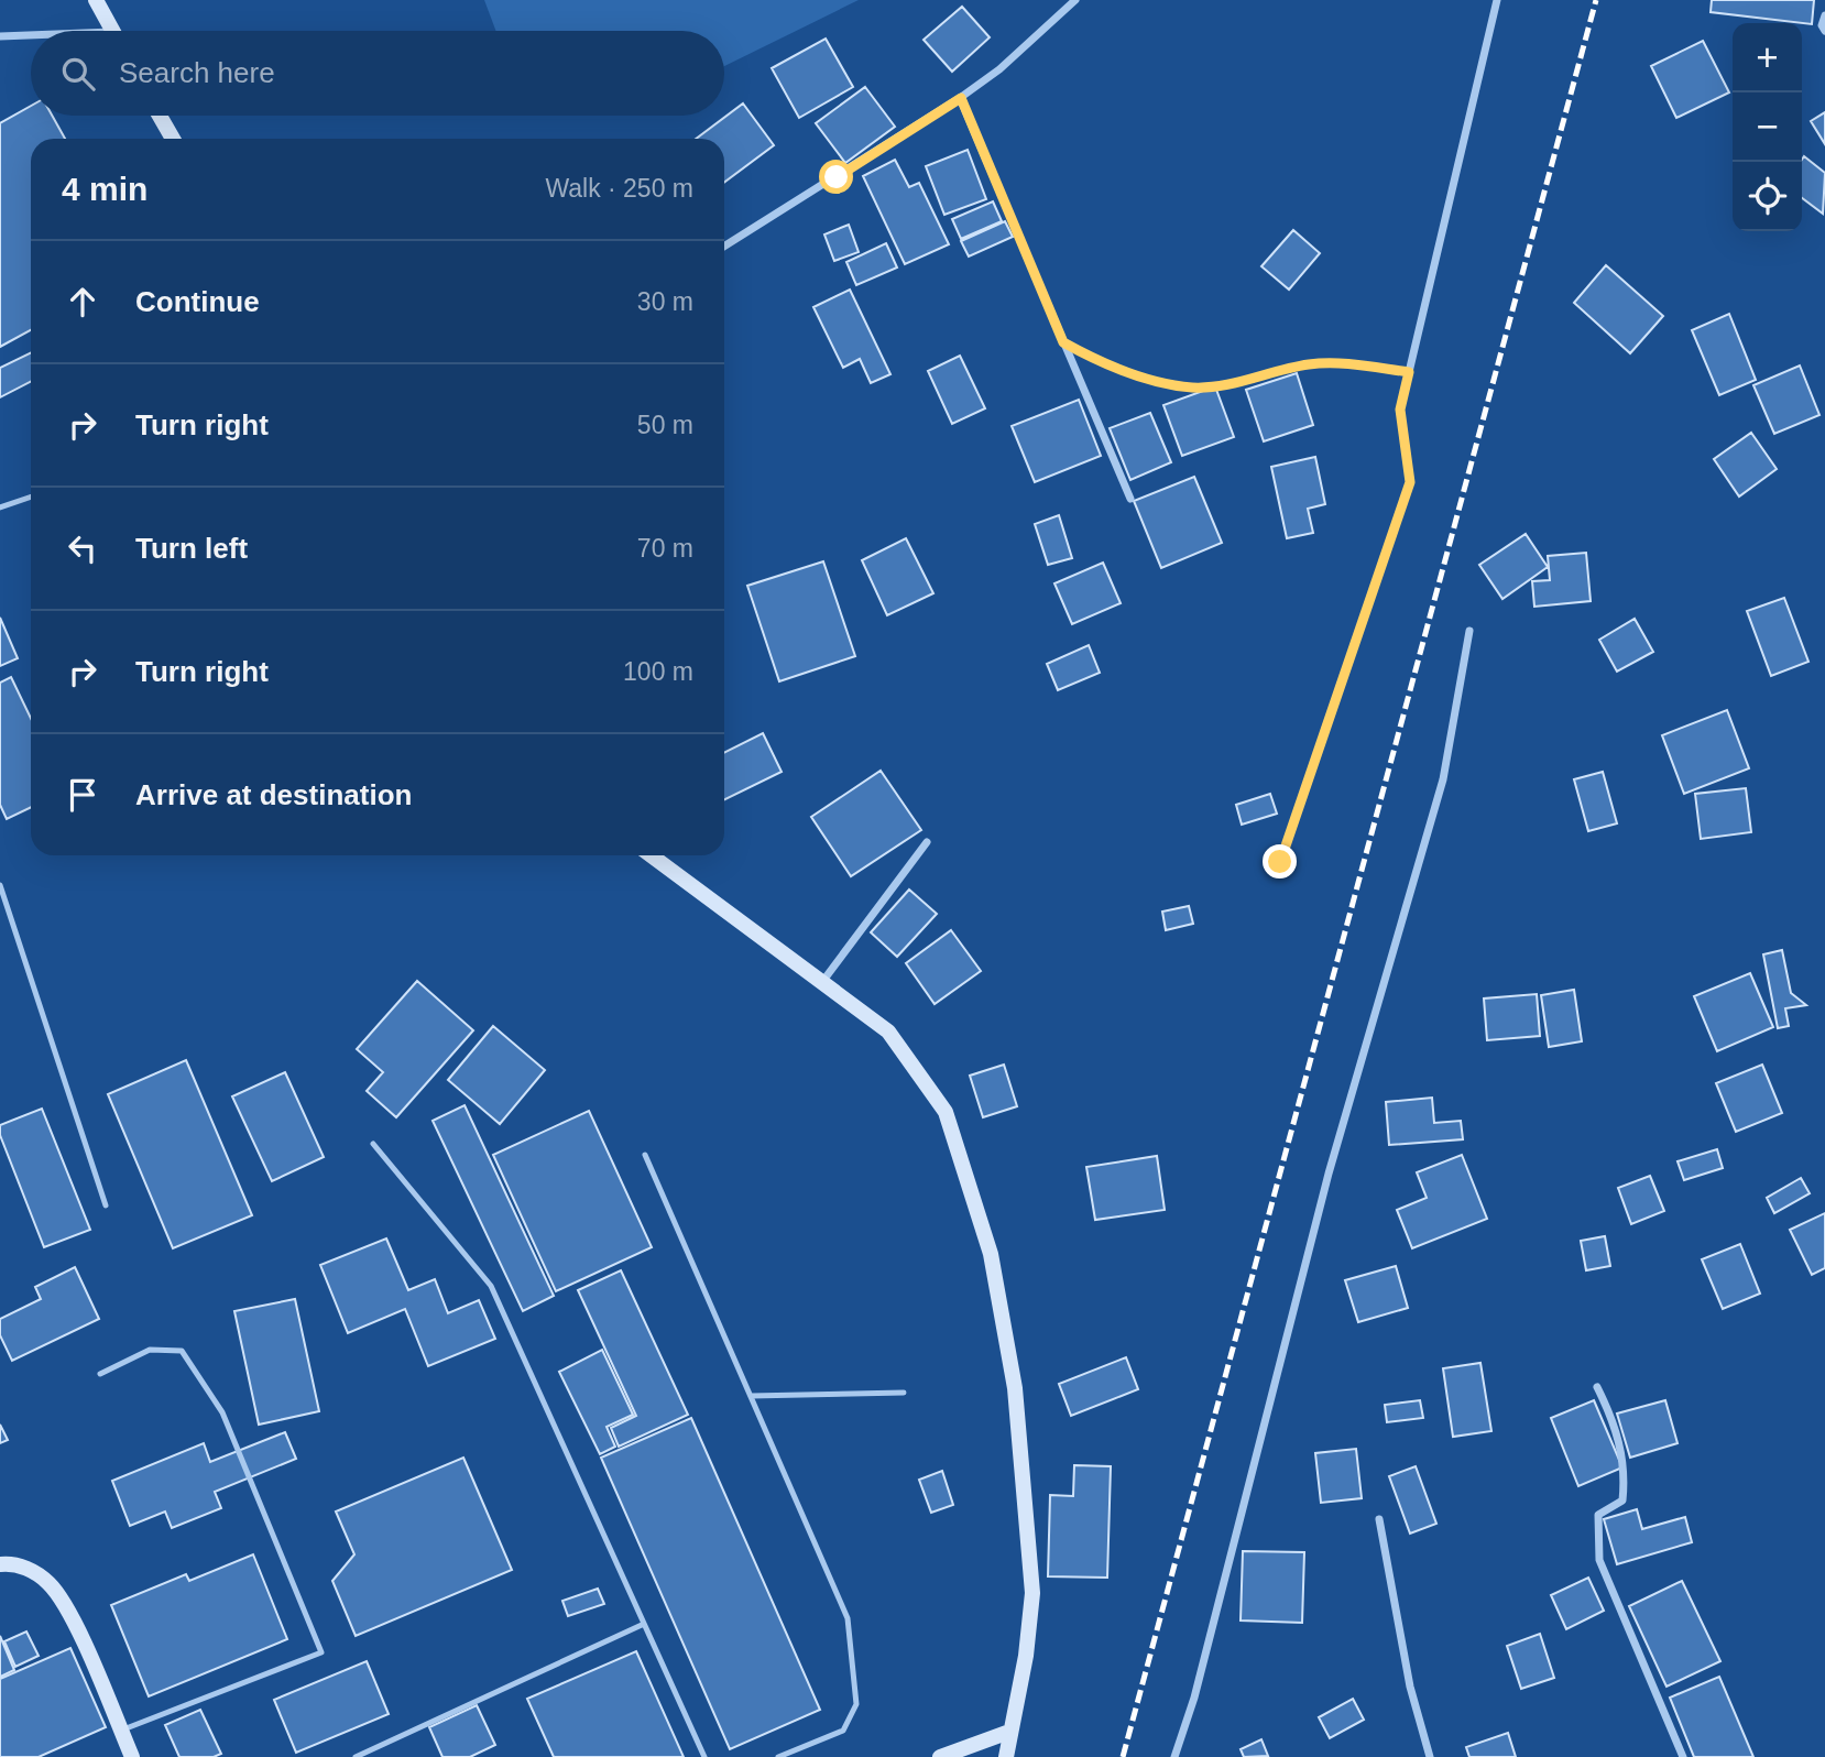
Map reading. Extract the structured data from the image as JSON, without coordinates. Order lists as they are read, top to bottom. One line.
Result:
{"page":{"map_buttons":["+","−"],"search":"Search here","heading":["4 min","Walk · 250 m"],"list":[["Continue","30 m"],["Turn right","50 m"],["Turn left","70 m"],["Turn right","100 m"],"Arrive at destination"]}}
